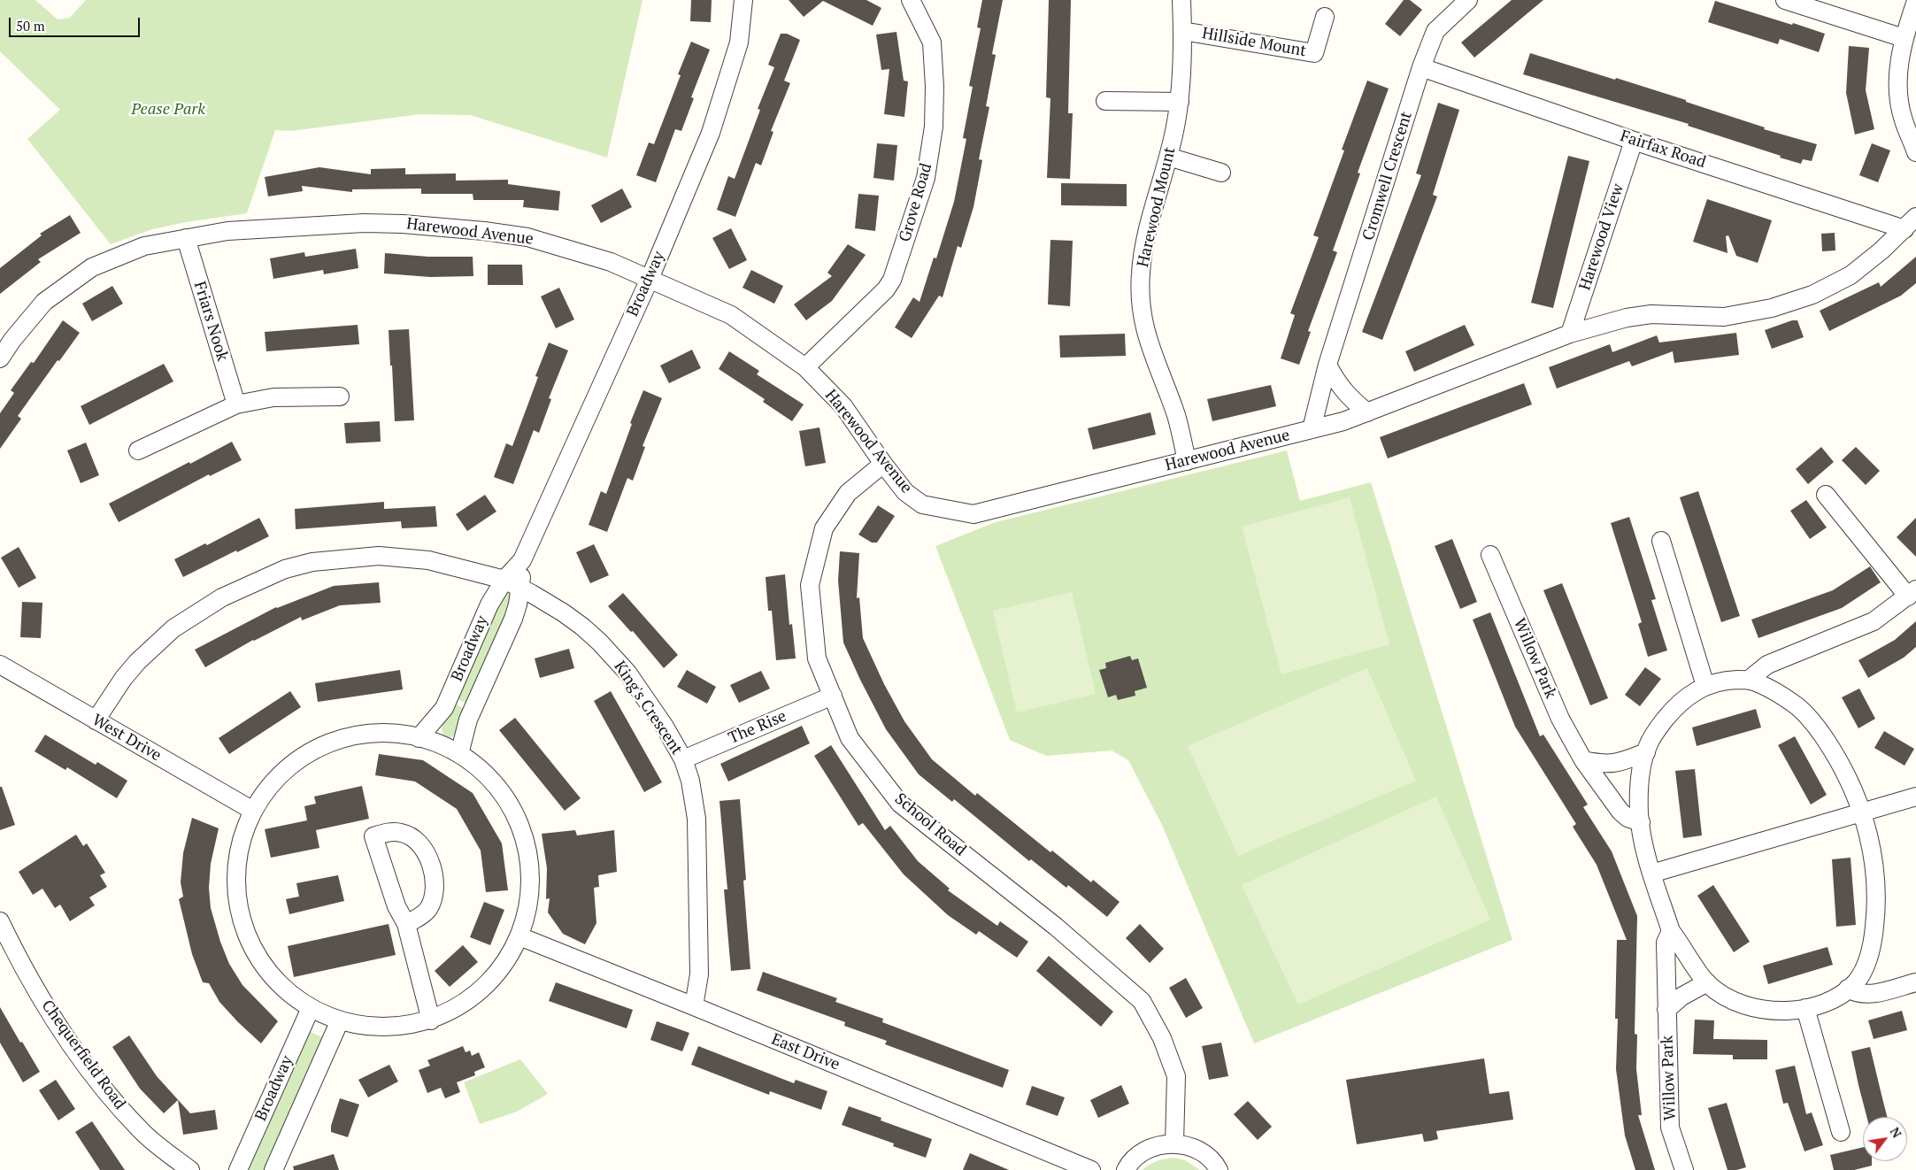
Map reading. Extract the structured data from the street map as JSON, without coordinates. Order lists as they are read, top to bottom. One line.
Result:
{"streets":{"street":["Hillside Mount","Fairfax Road","Cromwell Crescent","Grove Road","Harewood Mount","Harewood Avenue","Harewood View","Broadway","Friars Nook","Willow Park","King's Crescent","The Rise","West Drive","School Road","East Drive","Chequerfield Road"]},"crossings":[["Hillside Mount","Harewood Mount"],["Fairfax Road","Cromwell Crescent"],["Fairfax Road","Harewood Avenue"],["Fairfax Road","Harewood View"],["Cromwell Crescent","Harewood Avenue"],["Grove Road","Harewood Avenue"],["Harewood Mount","Harewood Avenue"],["Harewood Avenue","Harewood View"],["Harewood Avenue","Broadway"],["Harewood Avenue","Friars Nook"],["Harewood Avenue","School Road"],["Broadway","King's Crescent"],["King's Crescent","The Rise"],["King's Crescent","East Drive"],["The Rise","School Road"]],"parks":["Pease Park"],"scale_bar":"50 m","north":"top right"}
